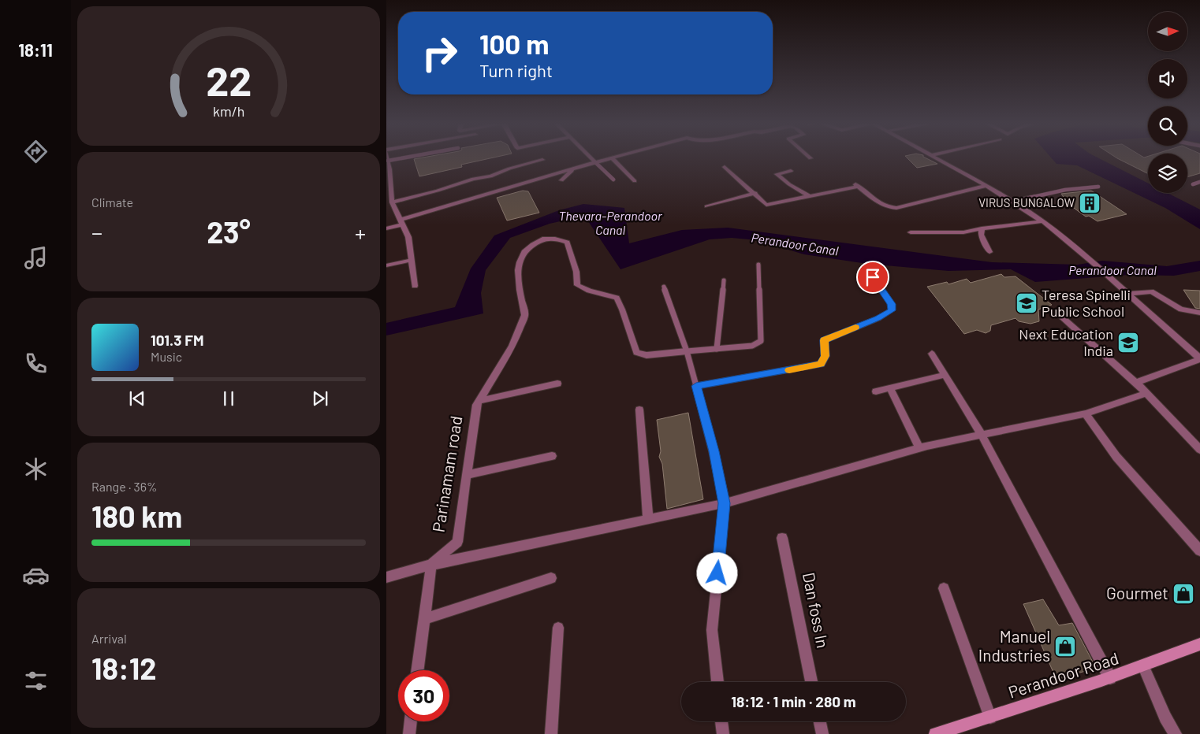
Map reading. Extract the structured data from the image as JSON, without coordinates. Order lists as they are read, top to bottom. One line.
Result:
{"streets":{"main road":["Perandoor Road"],"street":["Parinamam road","Dan foss ln"]},"water":["Thevara-Perandoor Canal","Perandoor Canal"],"places":{"building":["VIRUS BUNGALOW"],"school or university":["Teresa Spinelli Public School","Next Education India"],"shop":["Gourmet","Manuel Industries"]},"north":"right","page":{"tabs":"18:11","turn":["100 m","Turn right"],"tile":["Climate",["Range · 36%","180 km"],["Arrival","18:12"]],"heat":["−","23°","+"],"song":["101.3 FM","Music"],"limit":"30","trip":"18:12 · 1 min · 280 m","gauge":["22","km/h"]}}
